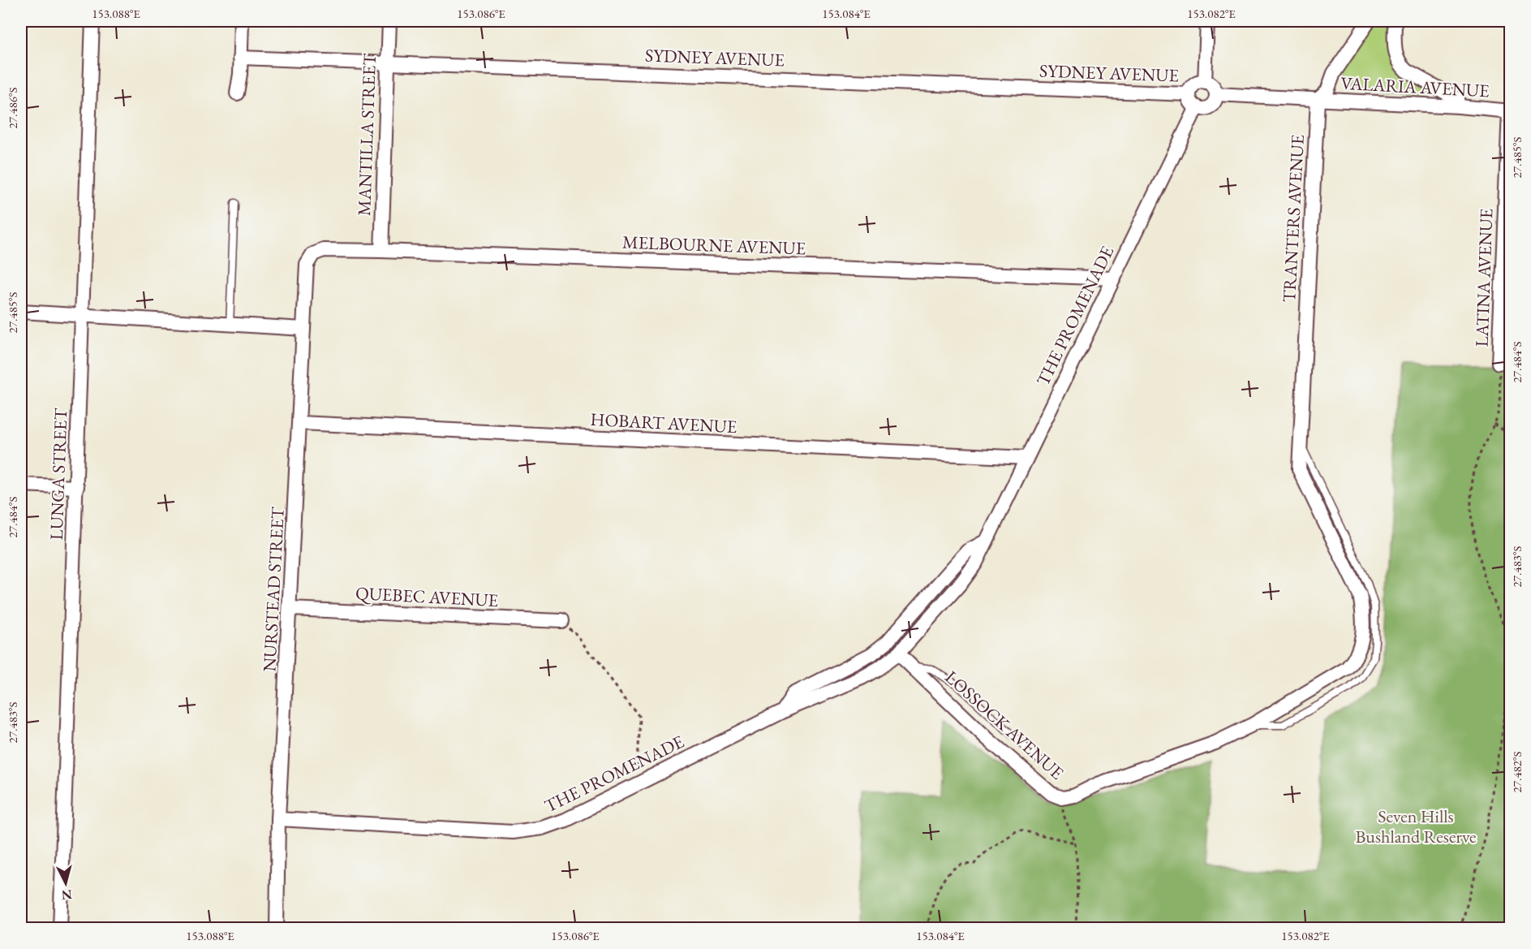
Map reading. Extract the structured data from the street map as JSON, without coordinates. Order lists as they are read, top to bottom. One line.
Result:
{"streets":{"street":["SYDNEY AVENUE","VALARIA AVENUE","MANTILLA STREET","TRANTERS AVENUE","MELBOURNE AVENUE","LATINA AVENUE","THE PROMENADE","HOBART AVENUE","LUNGA STREET","NURSTEAD STREET","QUEBEC AVENUE","LOSSOCK AVENUE"]},"crossings":[["SYDNEY AVENUE","MANTILLA STREET"],["SYDNEY AVENUE","THE PROMENADE"],["VALARIA AVENUE","TRANTERS AVENUE"],["VALARIA AVENUE","LATINA AVENUE"],["MANTILLA STREET","MELBOURNE AVENUE"],["TRANTERS AVENUE","LOSSOCK AVENUE"],["MELBOURNE AVENUE","THE PROMENADE"],["MELBOURNE AVENUE","NURSTEAD STREET"],["THE PROMENADE","HOBART AVENUE"],["THE PROMENADE","NURSTEAD STREET"],["THE PROMENADE","LOSSOCK AVENUE"],["HOBART AVENUE","NURSTEAD STREET"],["NURSTEAD STREET","QUEBEC AVENUE"]],"parks":["Seven Hills Bushland Reserve"],"north":"bottom","coordinates":["153.088°E","153.086°E","153.084°E","153.082°E","27.486°S","27.485°S","27.484°S","27.483°S","27.482°S"]}
